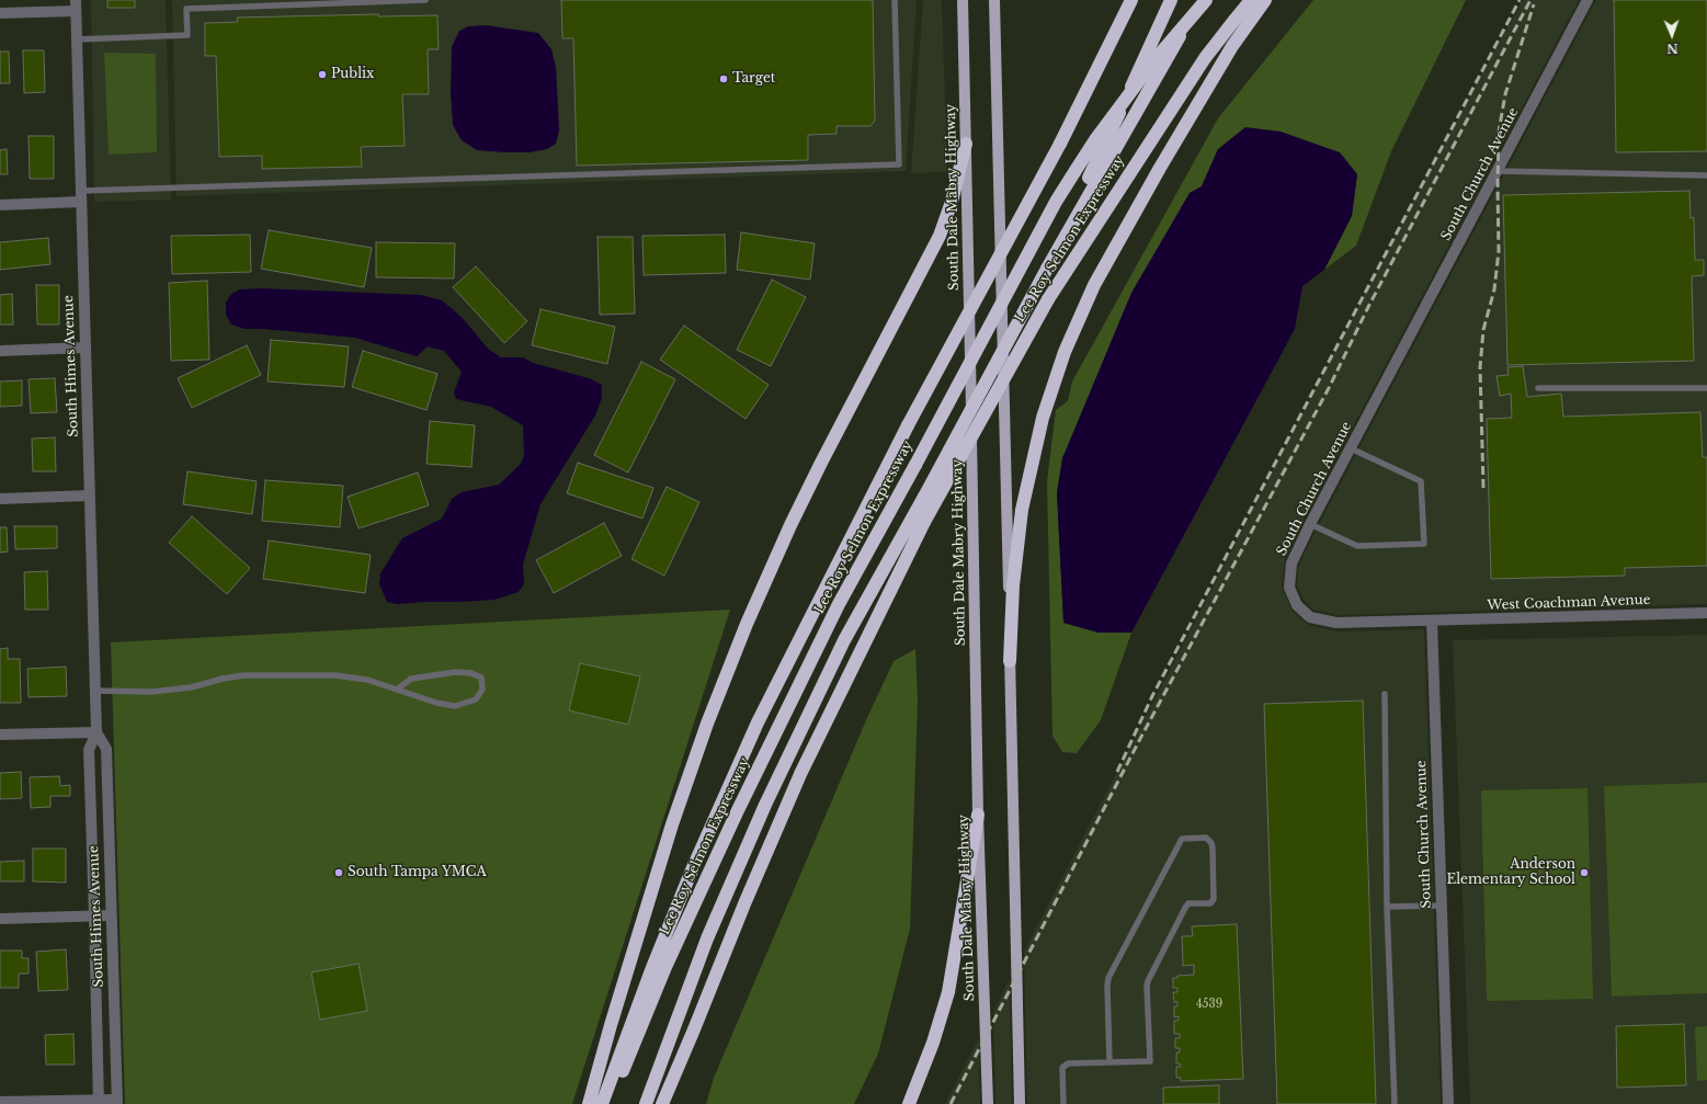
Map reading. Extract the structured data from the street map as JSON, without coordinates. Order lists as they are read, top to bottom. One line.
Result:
{"streets":{"highway":["Lee Roy Selmon Expressway"],"main road":["South Dale Mabry Highway"],"street":["South Church Avenue","South Himes Avenue","West Coachman Avenue"]},"crossings":[["South Church Avenue","West Coachman Avenue"]],"places":["Publix","Target","South Tampa YMCA","Anderson Elementary School"],"house_numbers":["4539"],"north":"bottom"}
